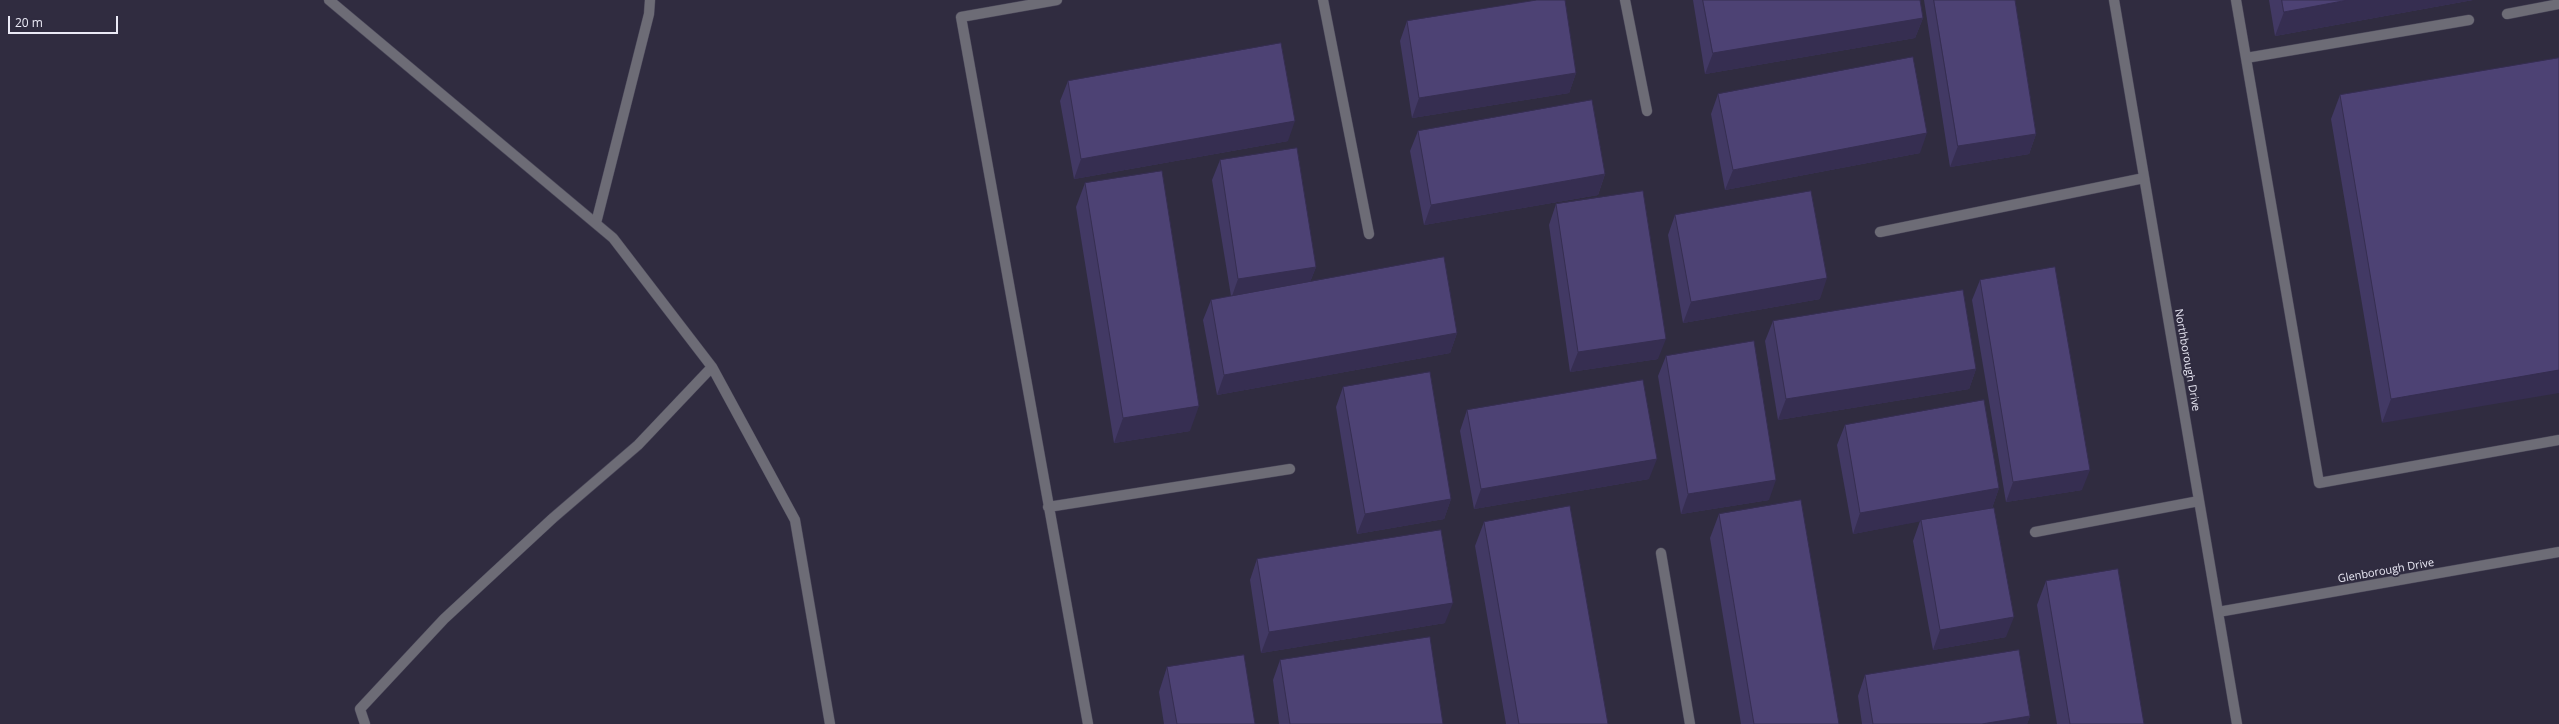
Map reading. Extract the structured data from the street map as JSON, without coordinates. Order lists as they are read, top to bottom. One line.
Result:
{"streets":{"street":["Northborough Drive","Glenborough Drive"]},"crossings":[["Northborough Drive","Glenborough Drive"]],"scale_bar":"20 m"}
